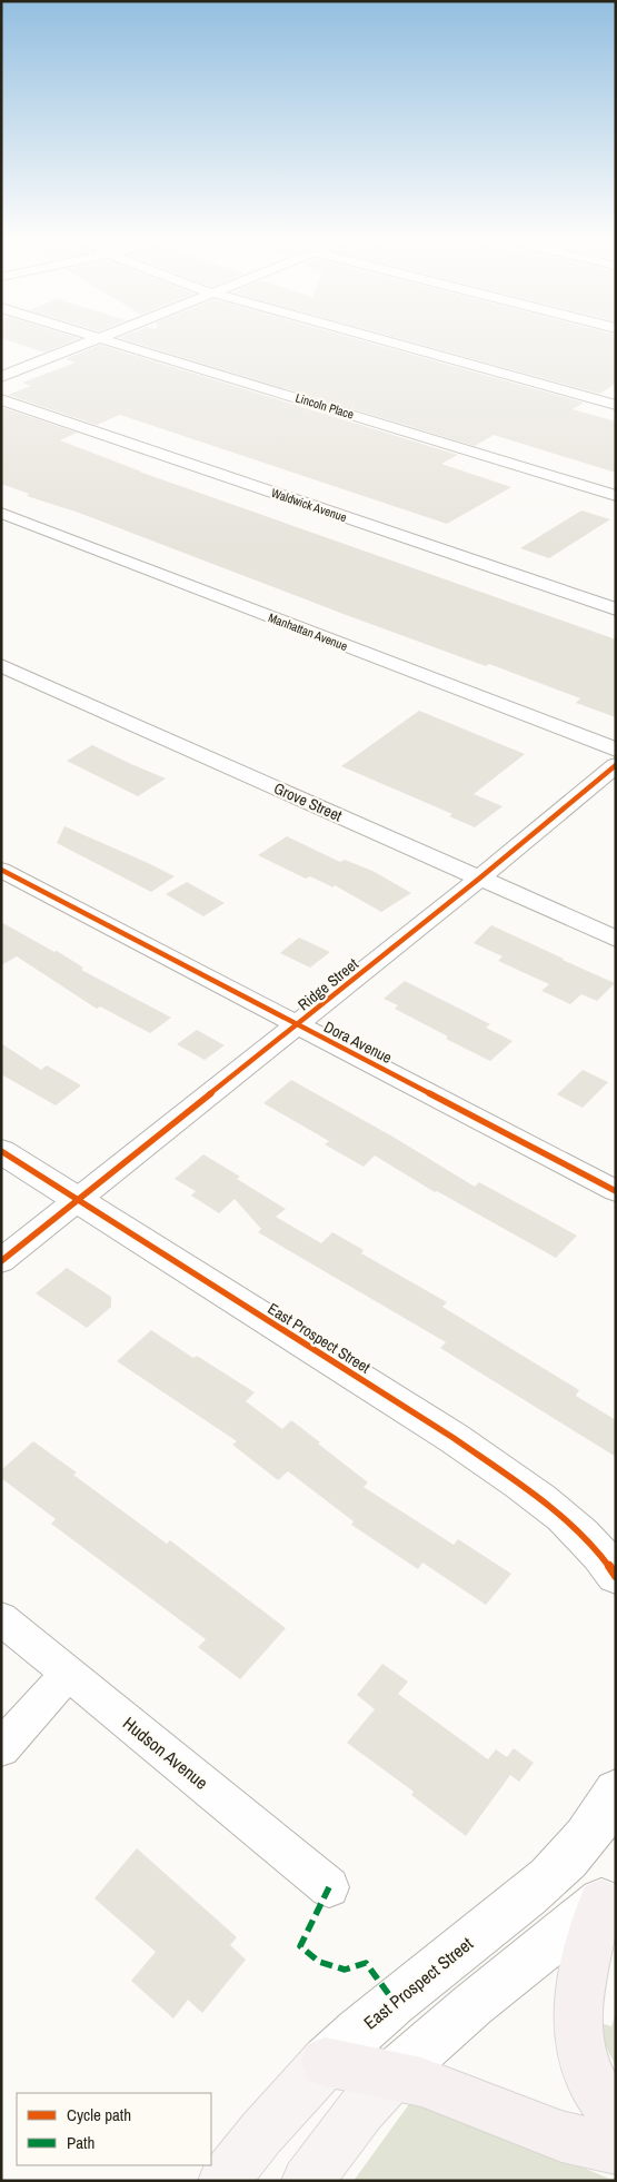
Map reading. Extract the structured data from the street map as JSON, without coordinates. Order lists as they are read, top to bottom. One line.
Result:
{"streets":{"main road":["East Prospect Street"],"street":["Lincoln Place","Waldwick Avenue","Manhattan Avenue","Grove Street","Ridge Street","Dora Avenue","Hudson Avenue"]},"crossings":[["Grove Street","Ridge Street"],["Ridge Street","Dora Avenue"],["Ridge Street","East Prospect Street"]],"legend":["Cycle path","Path"]}
